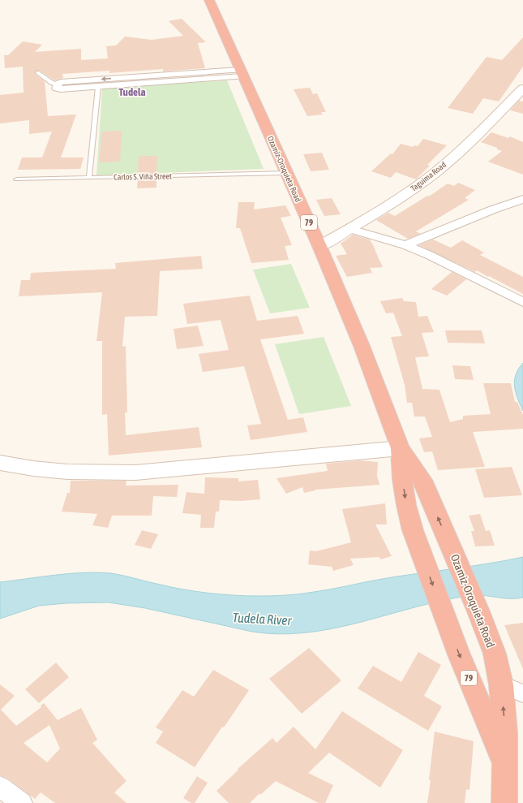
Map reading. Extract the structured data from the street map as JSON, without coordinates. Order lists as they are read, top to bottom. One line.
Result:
{"streets":{"highway":["Ozamiz-Oroquieta Road","79"],"street":["Taguima Road"],"lane":["Carlos S. Viña Street"]},"crossings":[["Ozamiz-Oroquieta Road","Carlos S. Viña Street"],["Ozamiz-Oroquieta Road","Taguima Road"]],"districts":["Tudela"],"water":["Tudela River"]}
